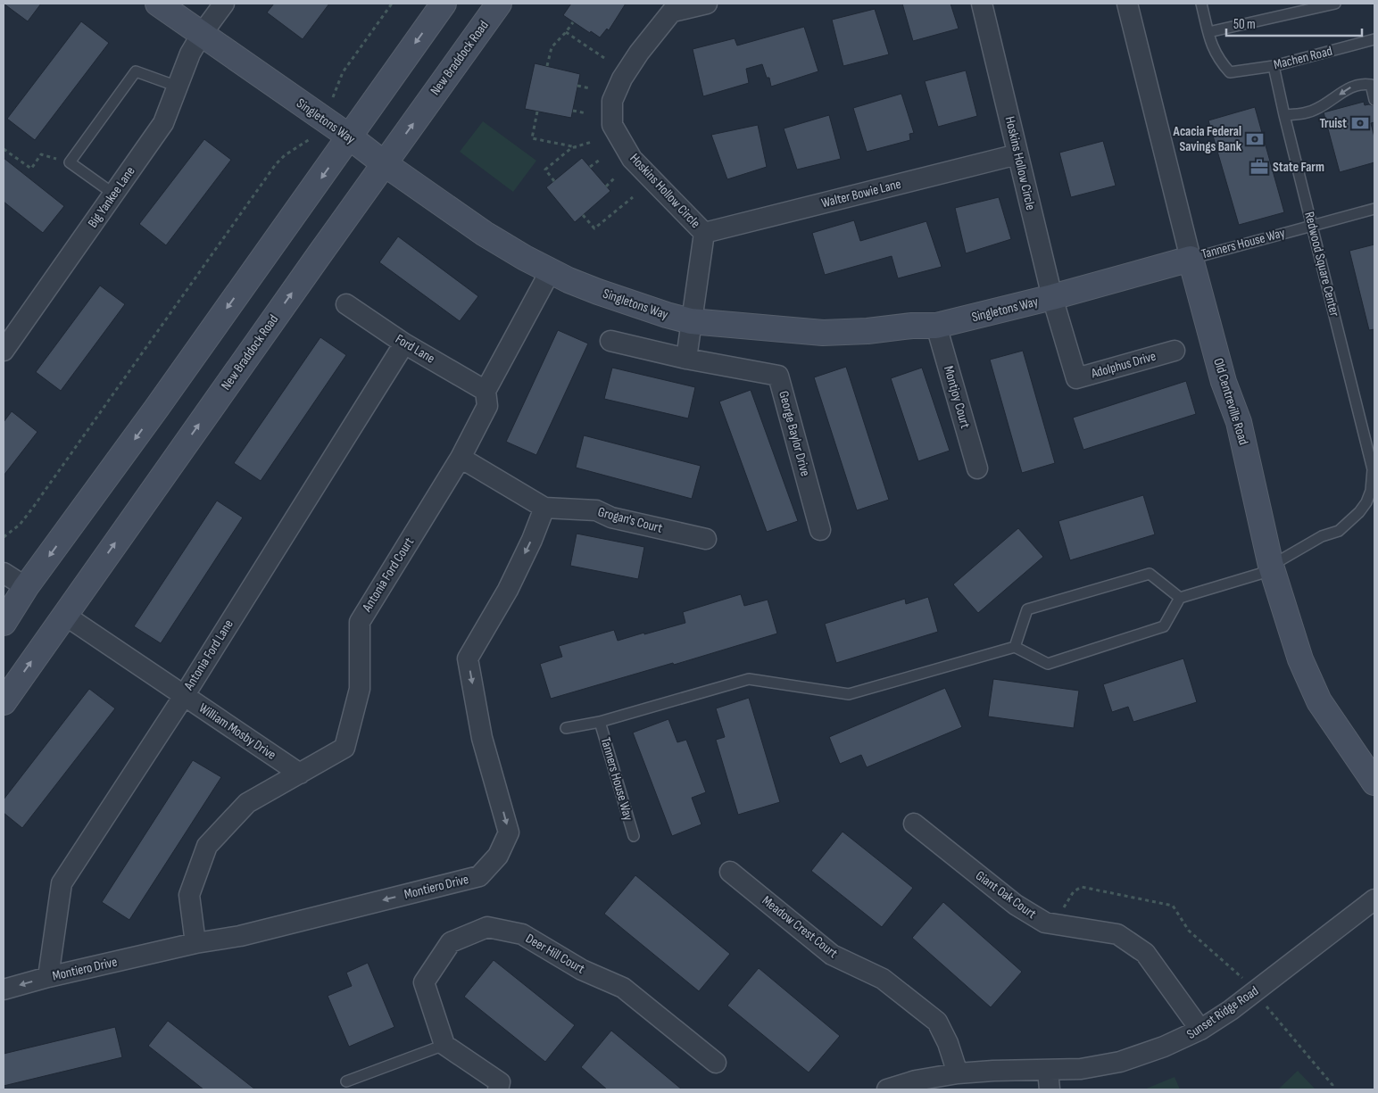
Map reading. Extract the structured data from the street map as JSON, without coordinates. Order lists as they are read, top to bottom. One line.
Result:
{"streets":{"street":["New Braddock Road","Singletons Way","Hoskins Hollow Circle","Walter Bowie Lane","Big Yankee Lane","Ford Lane","Adolphus Drive","Montjoy Court","Old Centreville Road","George Baylor Drive","Grogan's Court","Antonia Ford Court","Antonia Ford Lane","William Mosby Drive","Montiero Drive","Giant Oak Court","Meadow Crest Court","Deer Hill Court","Sunset Ridge Road"],"lane":["Machen Road","Tanners House Way","Redwood Square Center"]},"crossings":[["New Braddock Road","Singletons Way"],["New Braddock Road","William Mosby Drive"],["Machen Road","Redwood Square Center"],["Singletons Way","Hoskins Hollow Circle"],["Singletons Way","Big Yankee Lane"],["Singletons Way","Tanners House Way"],["Singletons Way","Adolphus Drive"],["Singletons Way","Montjoy Court"],["Singletons Way","Old Centreville Road"],["Singletons Way","Antonia Ford Court"],["Hoskins Hollow Circle","Walter Bowie Lane"],["Hoskins Hollow Circle","Adolphus Drive"],["Tanners House Way","Redwood Square Center"],["Tanners House Way","Old Centreville Road"],["Redwood Square Center","Old Centreville Road"],["Ford Lane","Antonia Ford Court"],["Ford Lane","Antonia Ford Lane"],["Grogan's Court","Antonia Ford Court"],["Grogan's Court","Montiero Drive"],["Antonia Ford Court","William Mosby Drive"],["Antonia Ford Court","Montiero Drive"],["Antonia Ford Lane","William Mosby Drive"],["Antonia Ford Lane","Montiero Drive"],["Giant Oak Court","Sunset Ridge Road"],["Meadow Crest Court","Sunset Ridge Road"]],"one_way":["Montiero Drive"],"places":{"bank":["Truist","Acacia Federal Savings Bank"],"office":["State Farm"]},"scale_bar":"50 m"}
